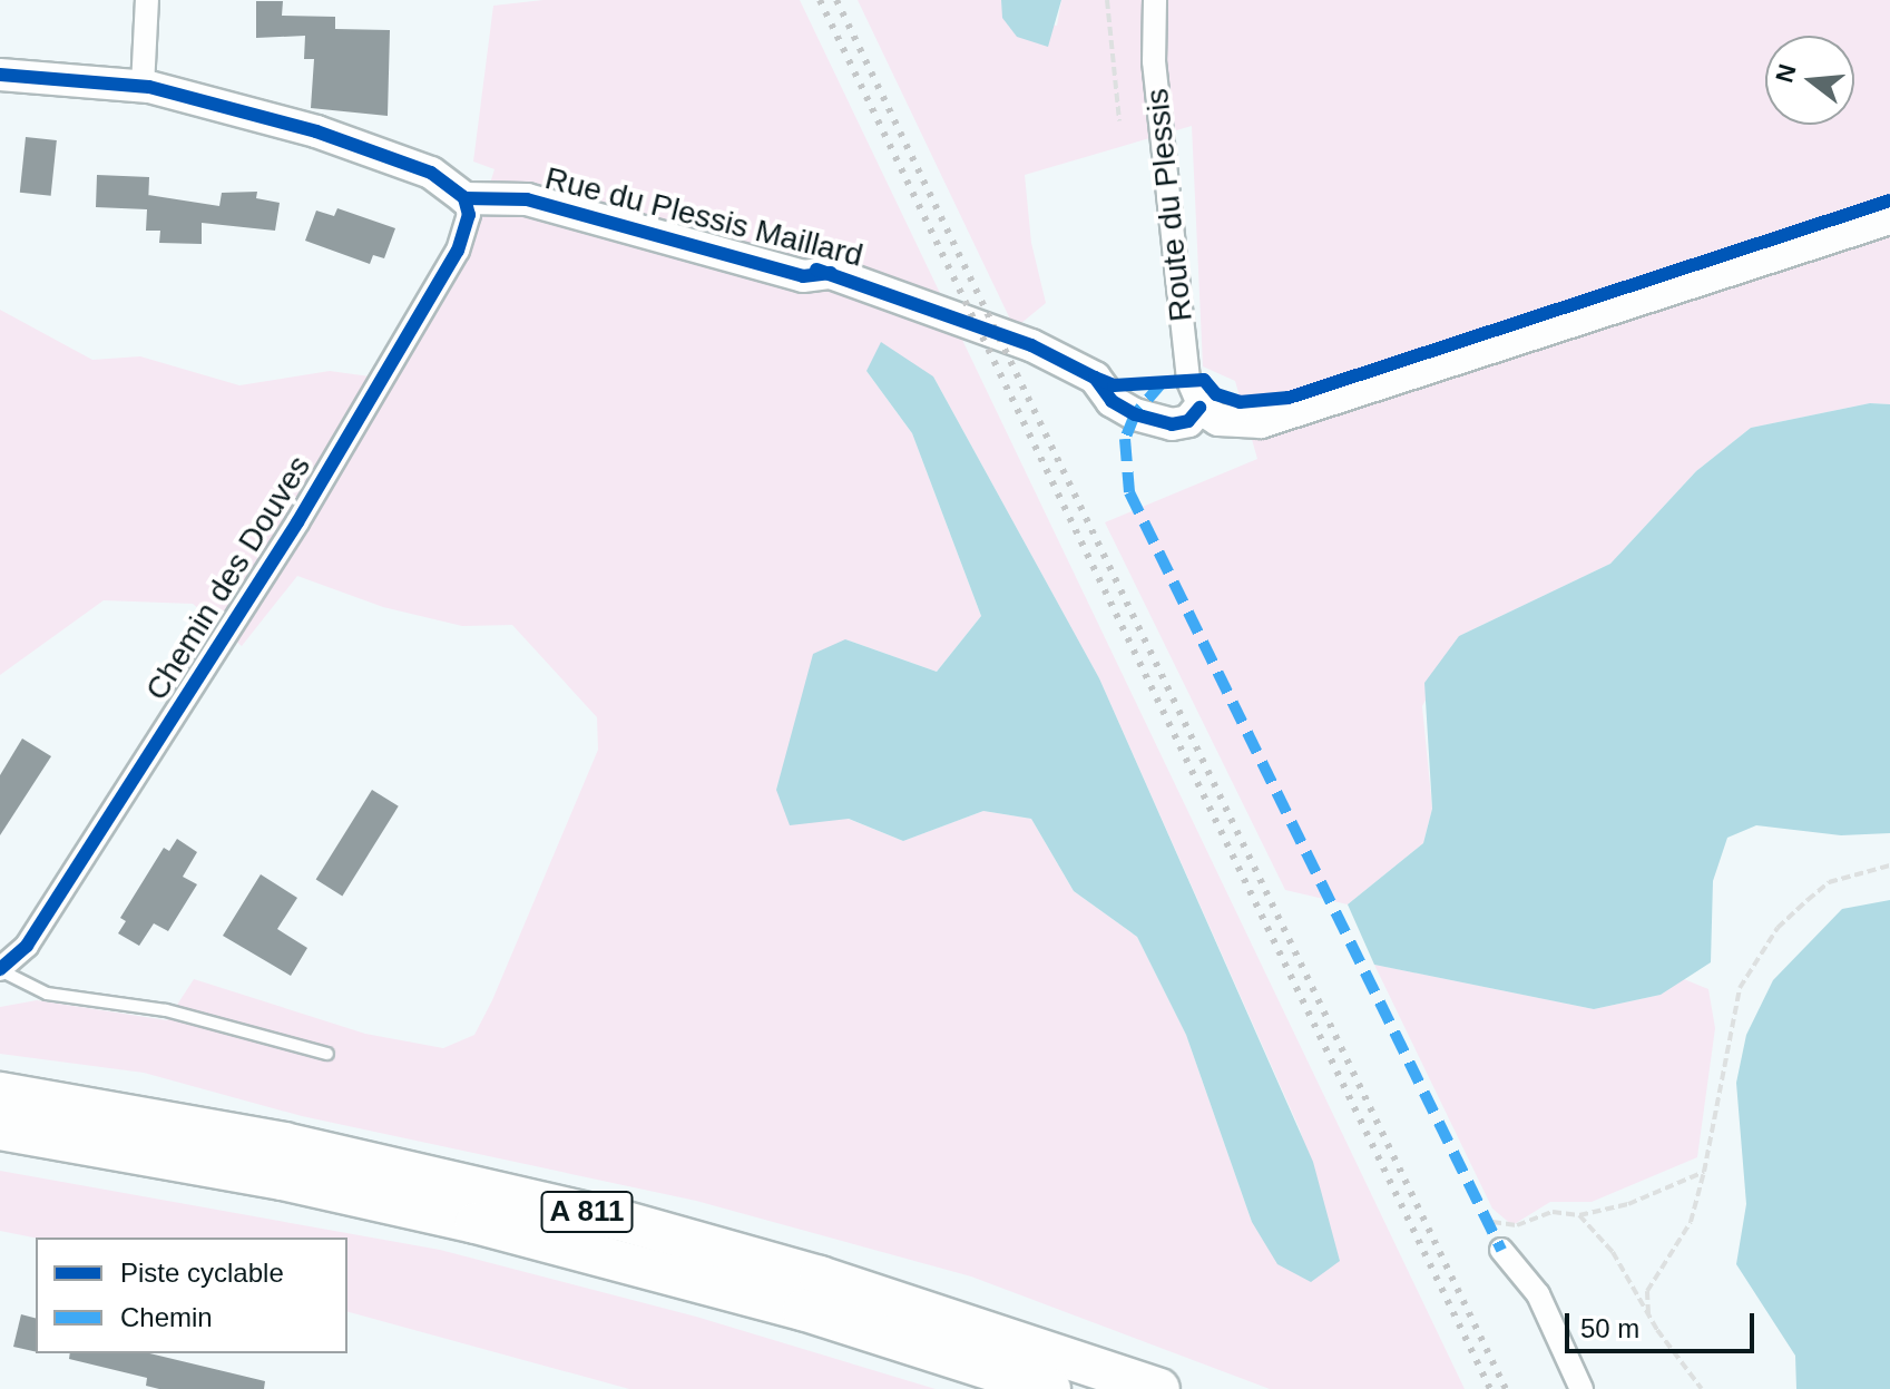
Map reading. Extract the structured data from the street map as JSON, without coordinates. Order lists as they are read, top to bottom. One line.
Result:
{"streets":{"highway":["A 811"],"street":["Route du Plessis","Rue du Plessis Maillard","Chemin des Douves"]},"crossings":[["Route du Plessis","Rue du Plessis Maillard"],["Rue du Plessis Maillard","Chemin des Douves"]],"legend":["Piste cyclable","Chemin"],"scale_bar":"50 m","north":"left"}
